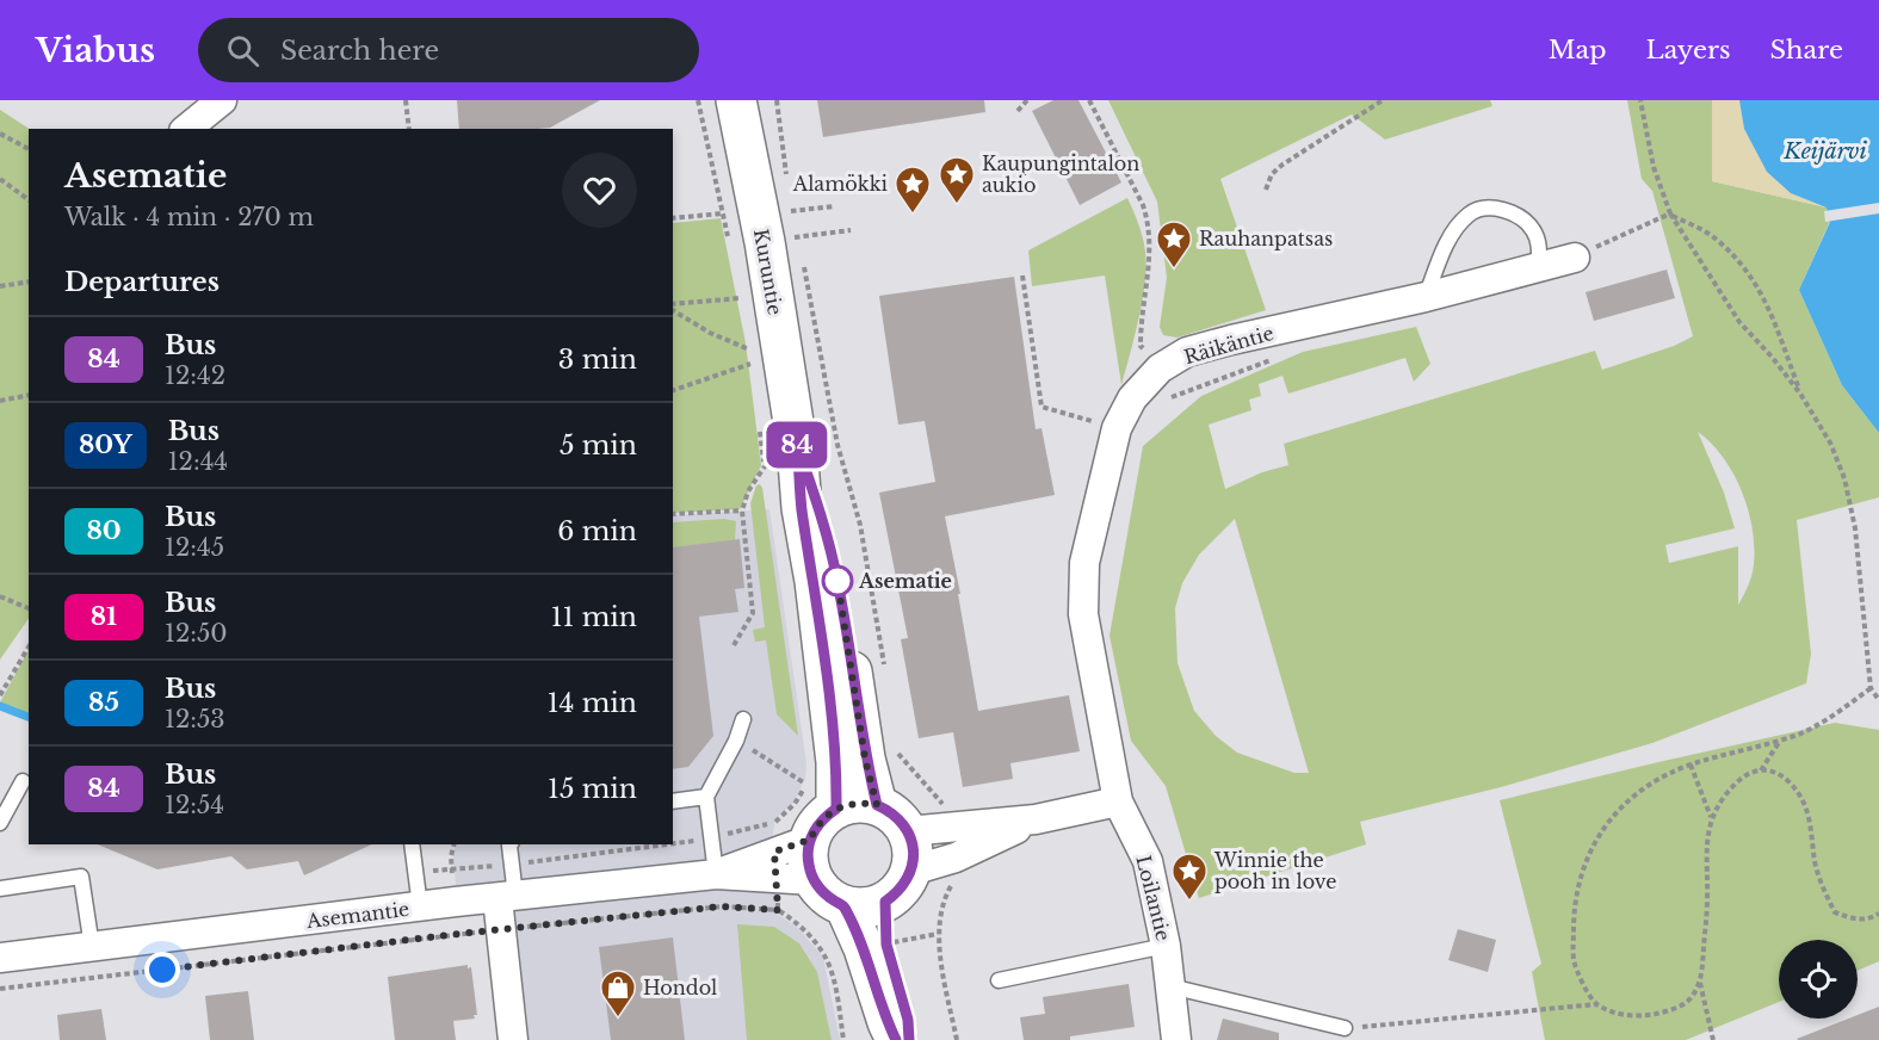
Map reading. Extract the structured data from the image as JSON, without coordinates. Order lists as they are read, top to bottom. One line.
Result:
{"streets":{"main road":["Kuruntie"],"street":["Räikäntie","Loilantie","Asemantie"]},"crossings":[["Kuruntie","Asemantie"],["Räikäntie","Loilantie"]],"water":["Keijärvi"],"places":{"place":["Kaupungintalon aukio","Alamökki","Rauhanpatsas","Winnie the pooh in love"],"other":["Asematie"],"shop":["Hondol"]},"lines":["bus line 84"],"page":{"header":"Viabus","search":"Search here","nav":["Map","Layers","Share"],"on_map":"84","heading":[["Asematie","Walk · 4 min · 270 m"],"Departures"],"list":[{"mark":"84","name":"Bus","note":"12:42","value":"3 min"},{"mark":"80Y","name":"Bus","note":"12:44","value":"5 min"},{"mark":"80","name":"Bus","note":"12:45","value":"6 min"},{"mark":"81","name":"Bus","note":"12:50","value":"11 min"},{"mark":"85","name":"Bus","note":"12:53","value":"14 min"},{"mark":"84","name":"Bus","note":"12:54","value":"15 min"}]}}
